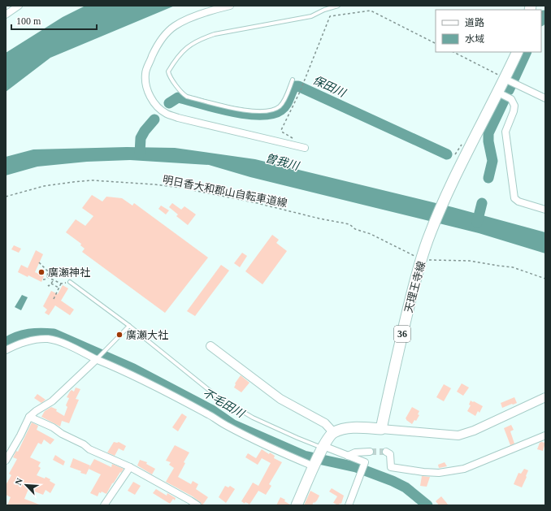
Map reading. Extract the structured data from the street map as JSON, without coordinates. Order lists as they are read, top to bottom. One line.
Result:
{"streets":{"main road":["天理王寺線","36"],"path":["明日香大和郡山自転車道線"]},"water":["保田川","曽我川","不毛田川"],"places":["廣瀬神社","廣瀬大社"],"legend":["道路","水域"],"scale_bar":"100 m","north":"top left"}
